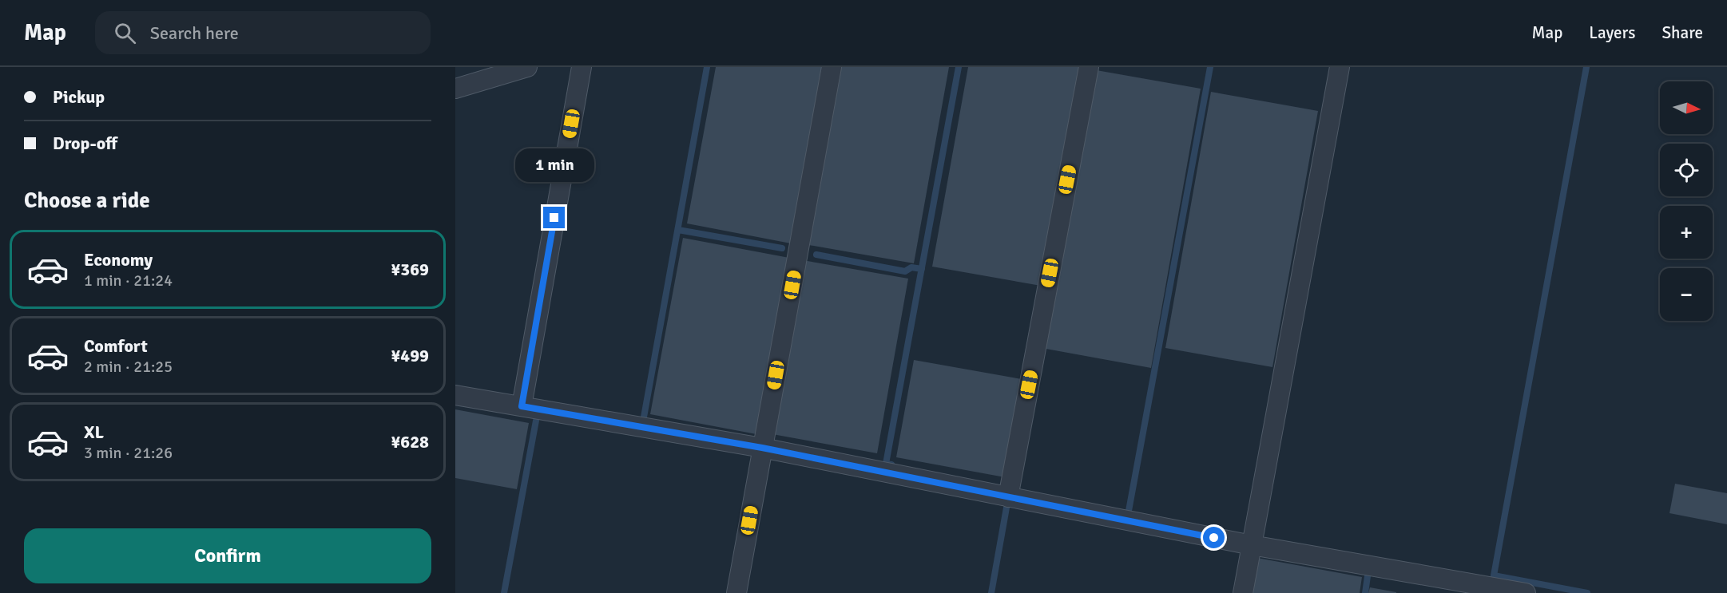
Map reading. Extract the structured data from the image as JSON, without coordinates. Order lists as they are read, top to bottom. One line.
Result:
{"north":"right","page":{"header":"Map","search":"Search here","nav":["Map","Layers","Share"],"banner":["Pickup","Drop-off"],"map_buttons":["+","−"],"bubble":"1 min","heading":"Choose a ride","list":[{"name":"Economy","note":"1 min · 21:24","value":"¥369"},{"name":"Comfort","note":"2 min · 21:25","value":"¥499"},{"name":"XL","note":"3 min · 21:26","value":"¥628"}],"buttons":"Confirm"}}
